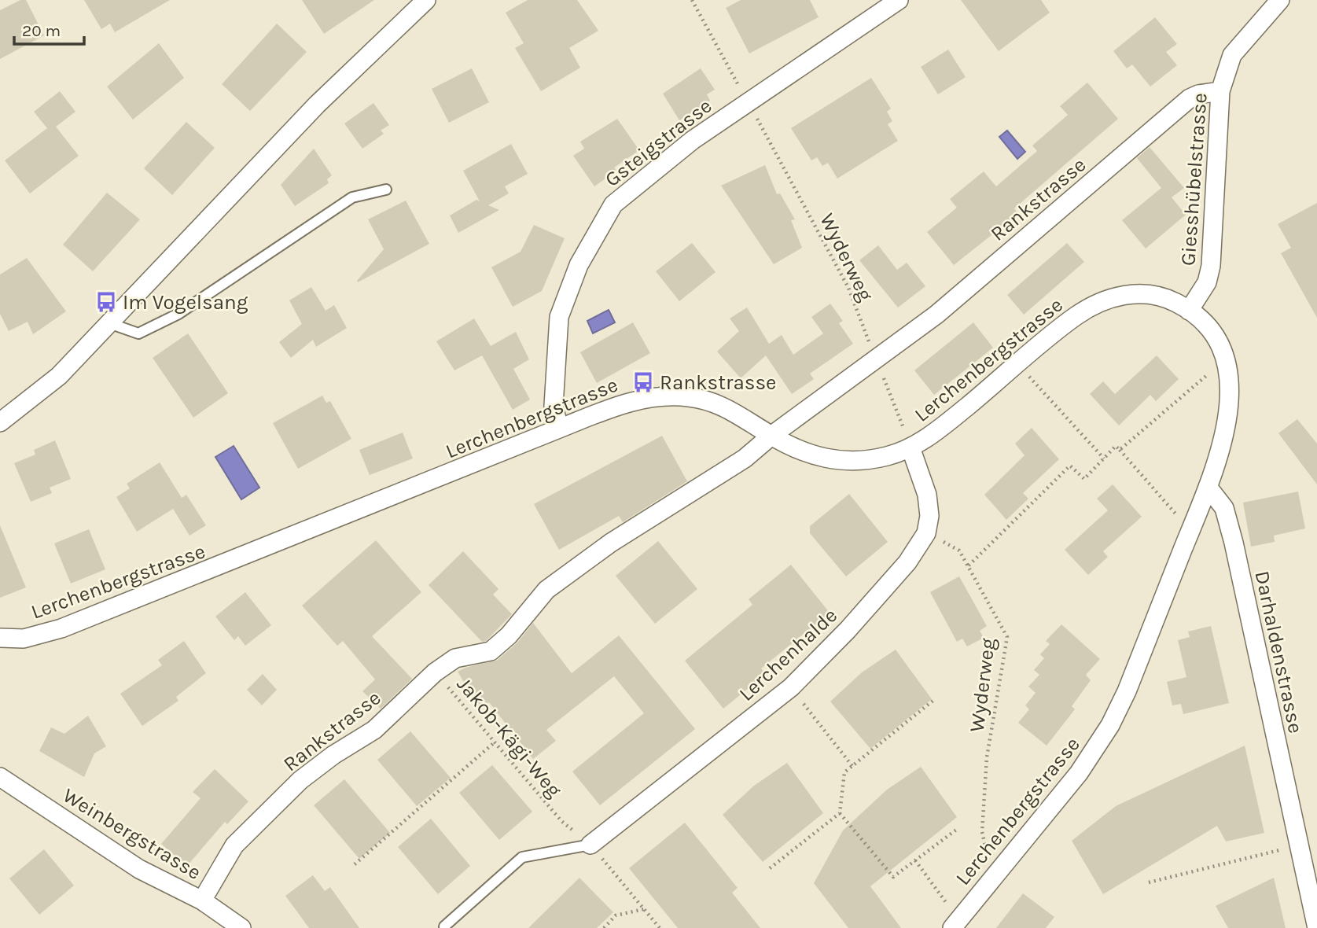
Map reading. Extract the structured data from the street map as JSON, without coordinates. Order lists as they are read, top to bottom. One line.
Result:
{"streets":{"street":["Gsteigstrasse","Giesshübelstrasse","Rankstrasse","Lerchenbergstrasse","Darhaldenstrasse","Lerchenhalde","Weinbergstrasse"],"path":["Wyderweg","Jakob-Kägi-Weg"]},"crossings":[["Gsteigstrasse","Lerchenbergstrasse"],["Giesshübelstrasse","Rankstrasse"],["Giesshübelstrasse","Lerchenbergstrasse"],["Rankstrasse","Wyderweg"],["Rankstrasse","Lerchenbergstrasse"],["Rankstrasse","Jakob-Kägi-Weg"],["Rankstrasse","Weinbergstrasse"],["Wyderweg","Lerchenbergstrasse"],["Wyderweg","Lerchenhalde"],["Lerchenbergstrasse","Darhaldenstrasse"],["Lerchenbergstrasse","Lerchenhalde"]],"places":{"bus stop":["Im Vogelsang","Rankstrasse"]},"scale_bar":"20 m"}
